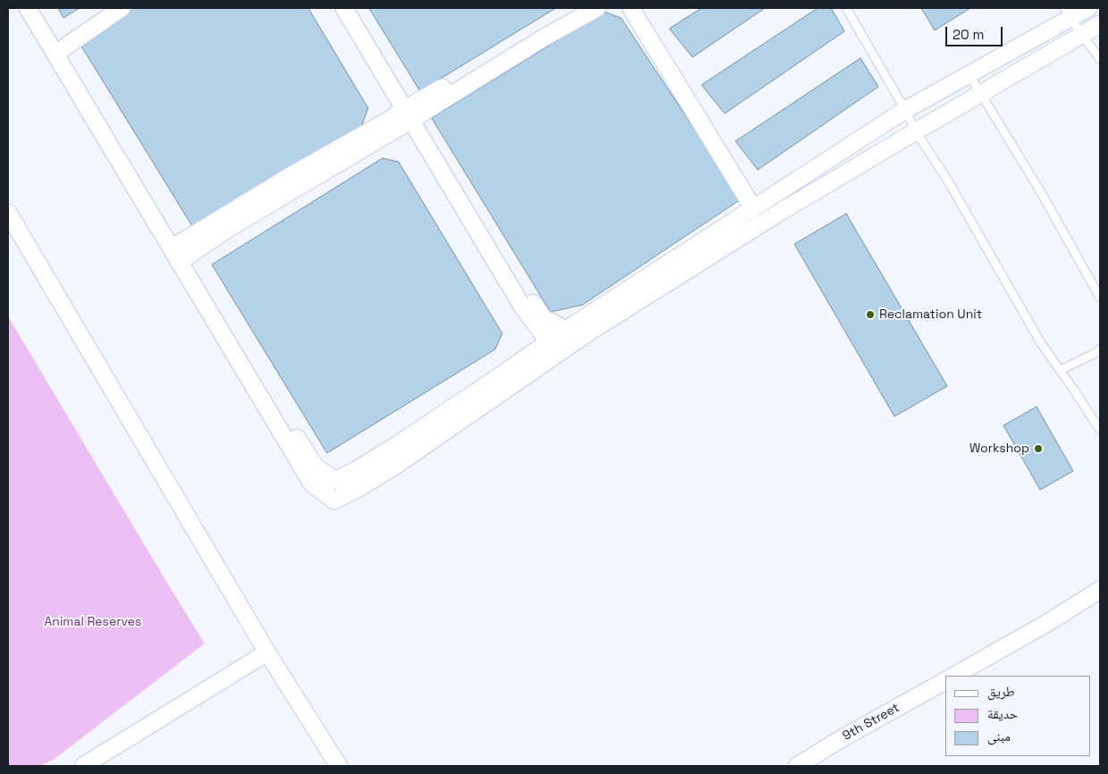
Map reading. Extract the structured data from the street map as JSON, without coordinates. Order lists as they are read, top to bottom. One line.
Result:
{"streets":{"street":["9th Street"]},"parks":["Animal Reserves"],"places":["Reclamation Unit","Workshop"],"legend":["طريق","حديقة","مبنى"],"scale_bar":"20 m"}
